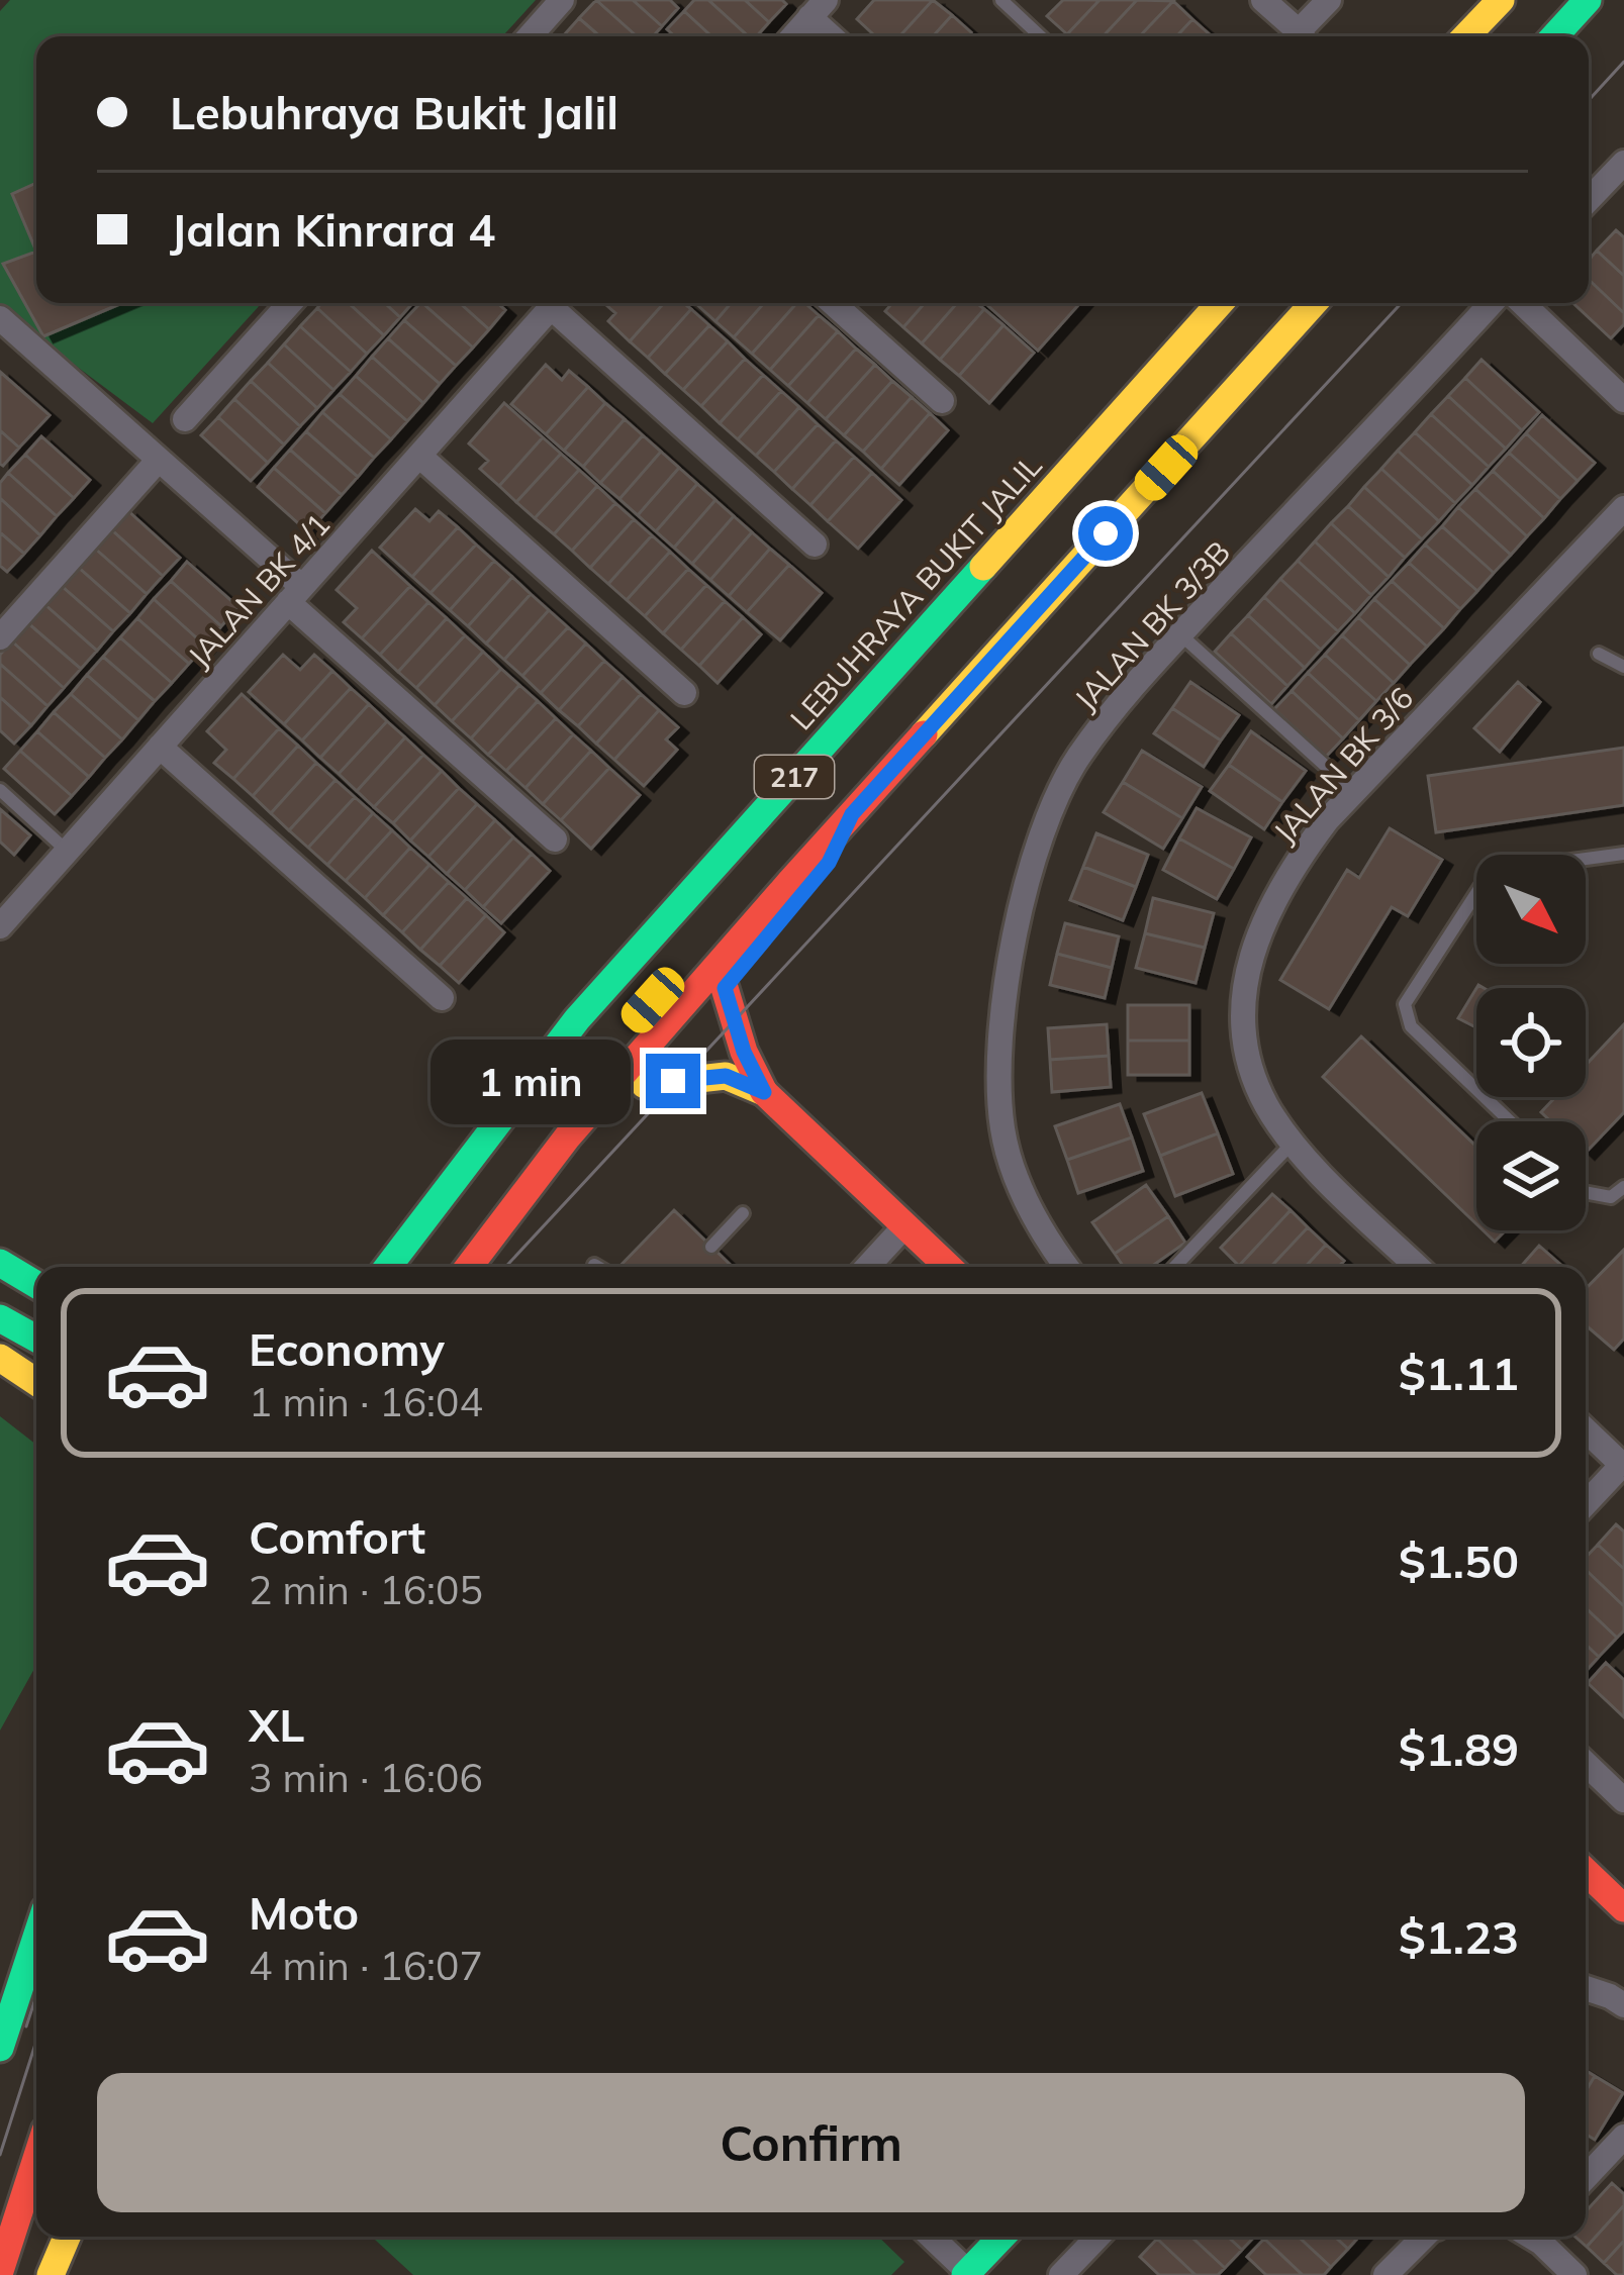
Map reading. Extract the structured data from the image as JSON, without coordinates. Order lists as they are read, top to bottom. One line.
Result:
{"streets":{"main road":["LEBUHRAYA BUKIT JALIL","217"],"street":["JALAN BK 4/1","JALAN BK 3/3B","JALAN BK 3/6"]},"north":"bottom right","page":{"banner":["Lebuhraya Bukit Jalil","Jalan Kinrara 4"],"bubble":"1 min","list":[{"name":"Economy","note":"1 min · 16:04","value":"$1.11"},{"name":"Comfort","note":"2 min · 16:05","value":"$1.50"},{"name":"XL","note":"3 min · 16:06","value":"$1.89"},{"name":"Moto","note":"4 min · 16:07","value":"$1.23"}],"buttons":"Confirm"}}
